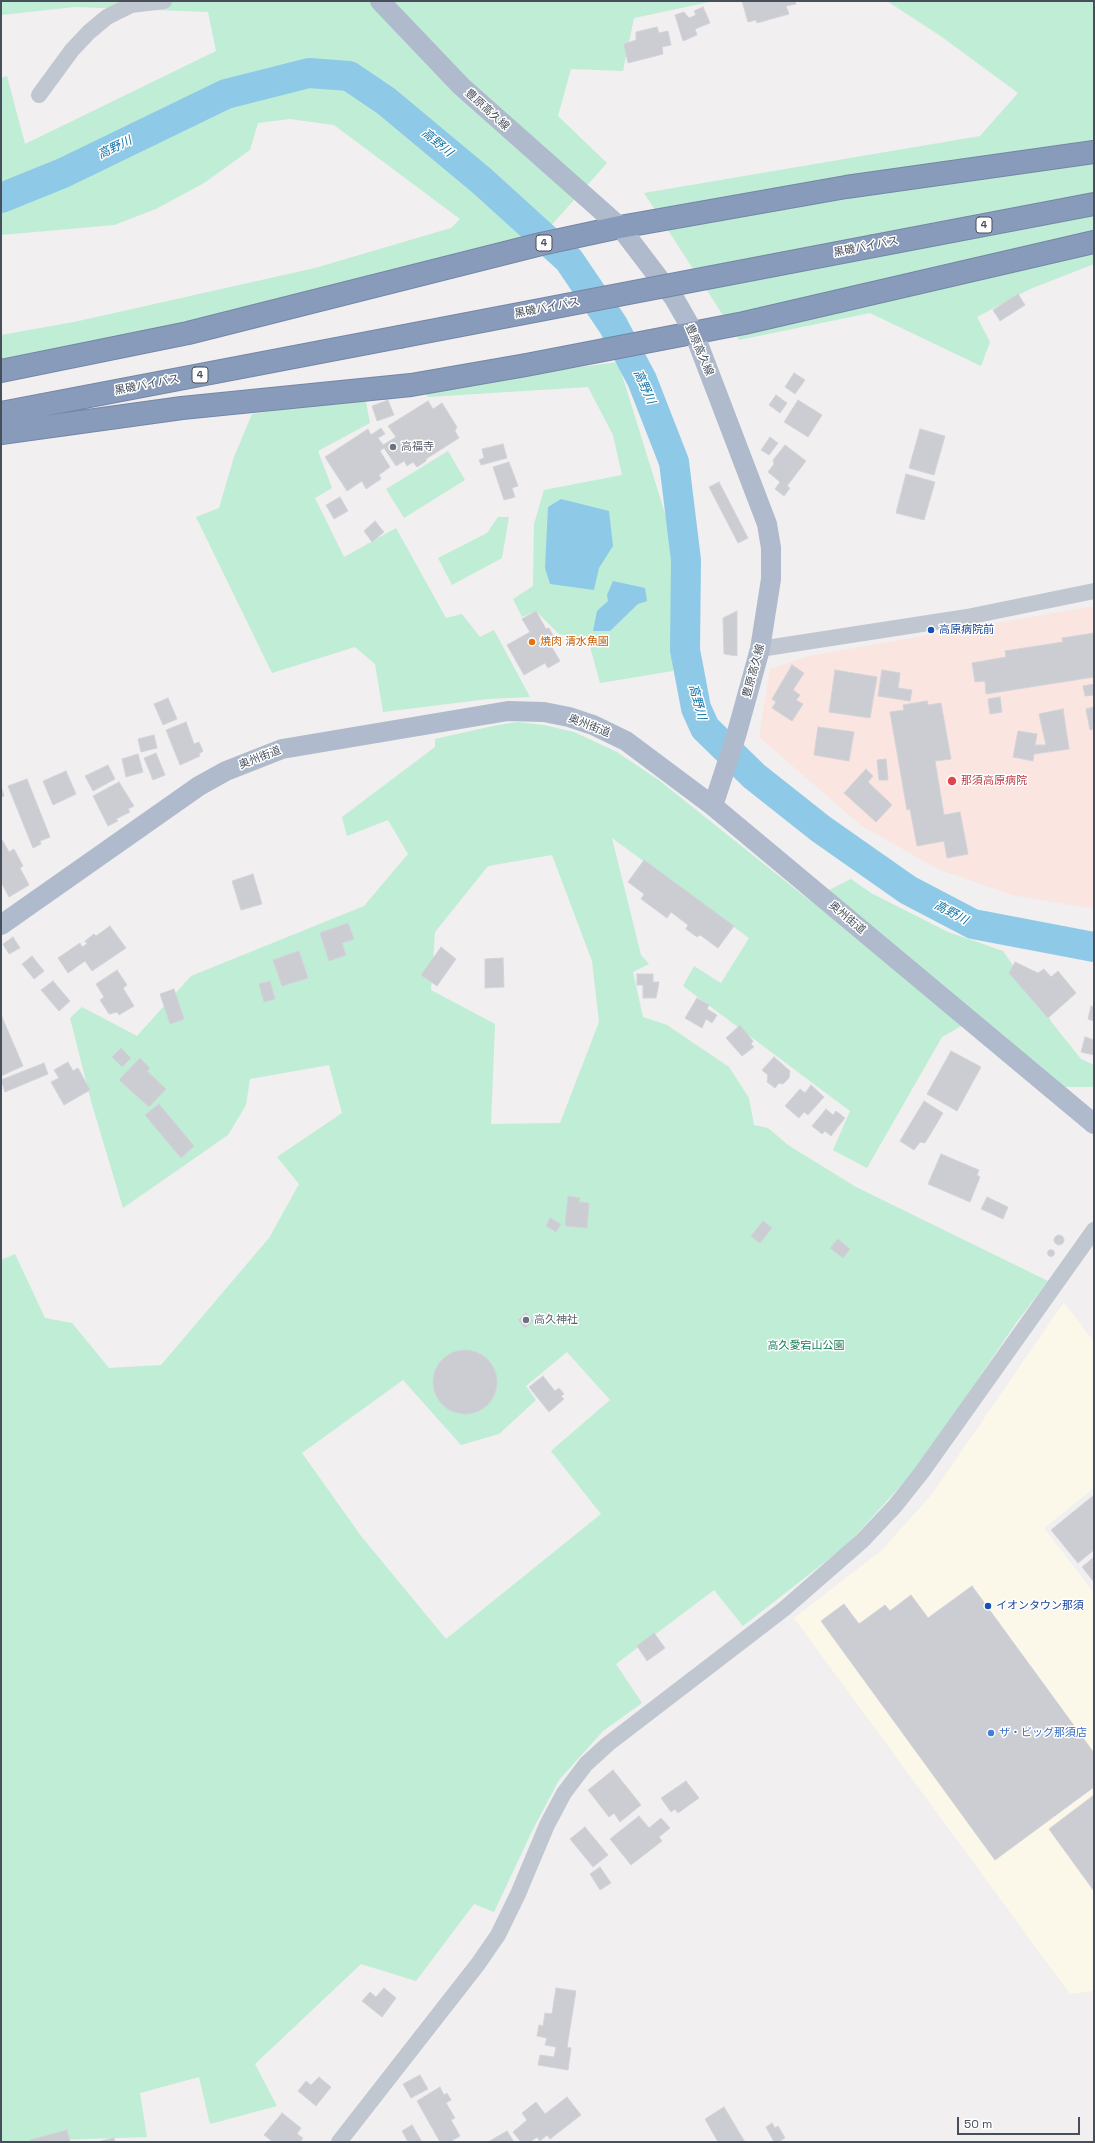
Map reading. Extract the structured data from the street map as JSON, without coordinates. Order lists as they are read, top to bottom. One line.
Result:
{"streets":{"highway":["4","黒磯バイパス"],"main road":["豊原高久線","奥州街道"]},"crossings":[["豊原高久線","4"],["豊原高久線","奥州街道"]],"water":["高野川"],"parks":["高久愛宕山公園"],"places":["高福寺","高原病院前","焼肉 清水魚園","那須高原病院","高久神社","イオンタウン那須","ザ・ビッグ那須店"],"scale_bar":"50 m"}
